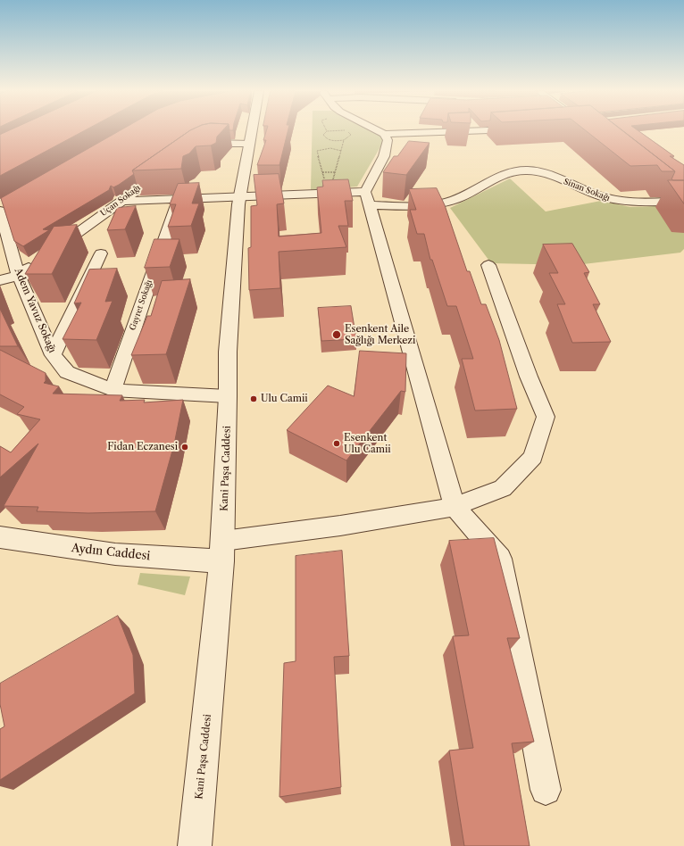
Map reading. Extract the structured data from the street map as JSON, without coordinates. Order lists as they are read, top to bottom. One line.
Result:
{"streets":{"street":["Sinan Sokağı","Uçan Sokağı","Gayret Sokağı","Adem Yavuz Sokağı","Kani Paşa Caddesi","Aydın Caddesi"]},"crossings":[["Gayret Sokağı","Adem Yavuz Sokağı"],["Adem Yavuz Sokağı","Kani Paşa Caddesi"],["Kani Paşa Caddesi","Aydın Caddesi"]],"places":["Esenkent Aile Sağlığı Merkezi","Ulu Camii","Esenkent Ulu Camii","Fidan Eczanesi"]}
